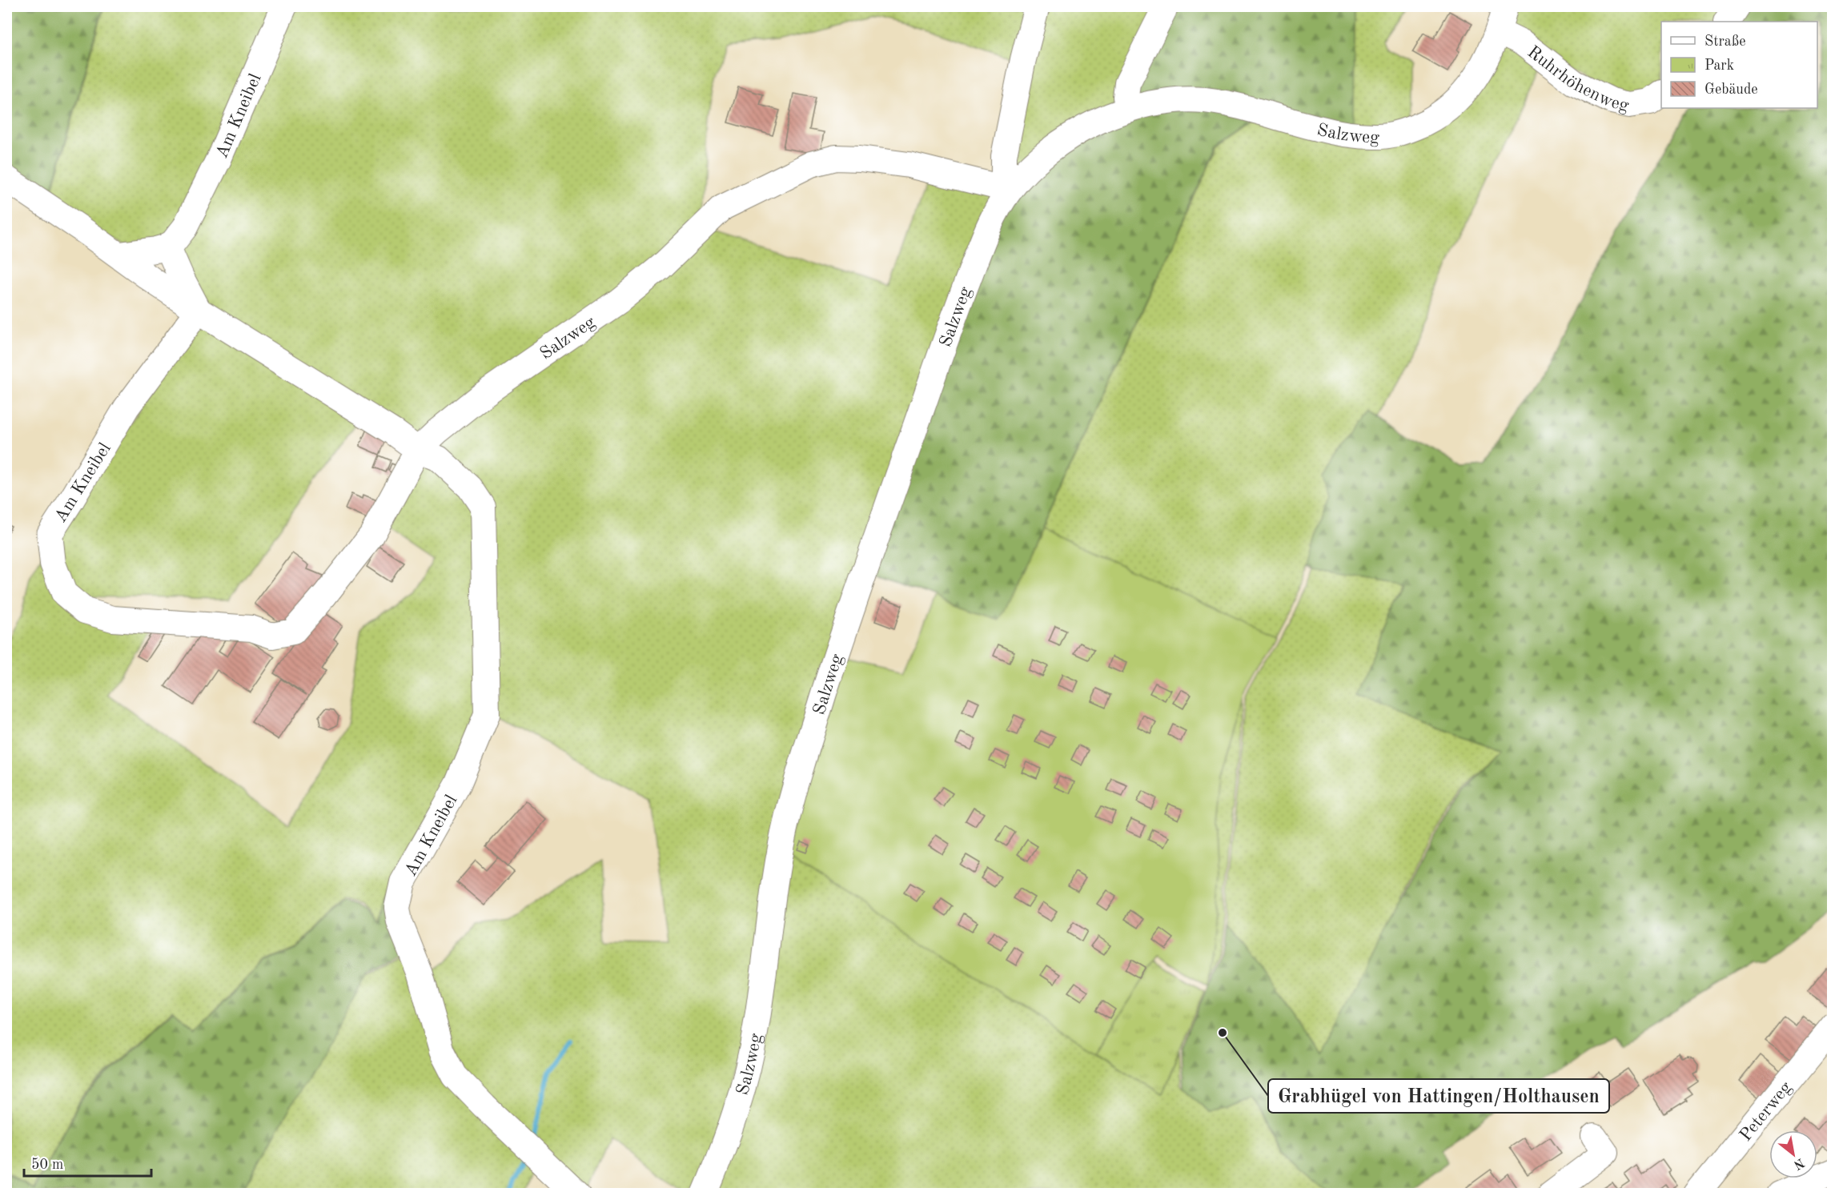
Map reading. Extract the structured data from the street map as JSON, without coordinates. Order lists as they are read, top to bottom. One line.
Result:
{"streets":{"street":["Ruhrhöhenweg","Am Kneibel","Salzweg","Peterweg"]},"crossings":[["Ruhrhöhenweg","Salzweg"],["Am Kneibel","Salzweg"]],"places":["Grabhügel von Hattingen/Holthausen"],"legend":["Straße","Park","Gebäude"],"scale_bar":"50 m","north":"bottom right"}
